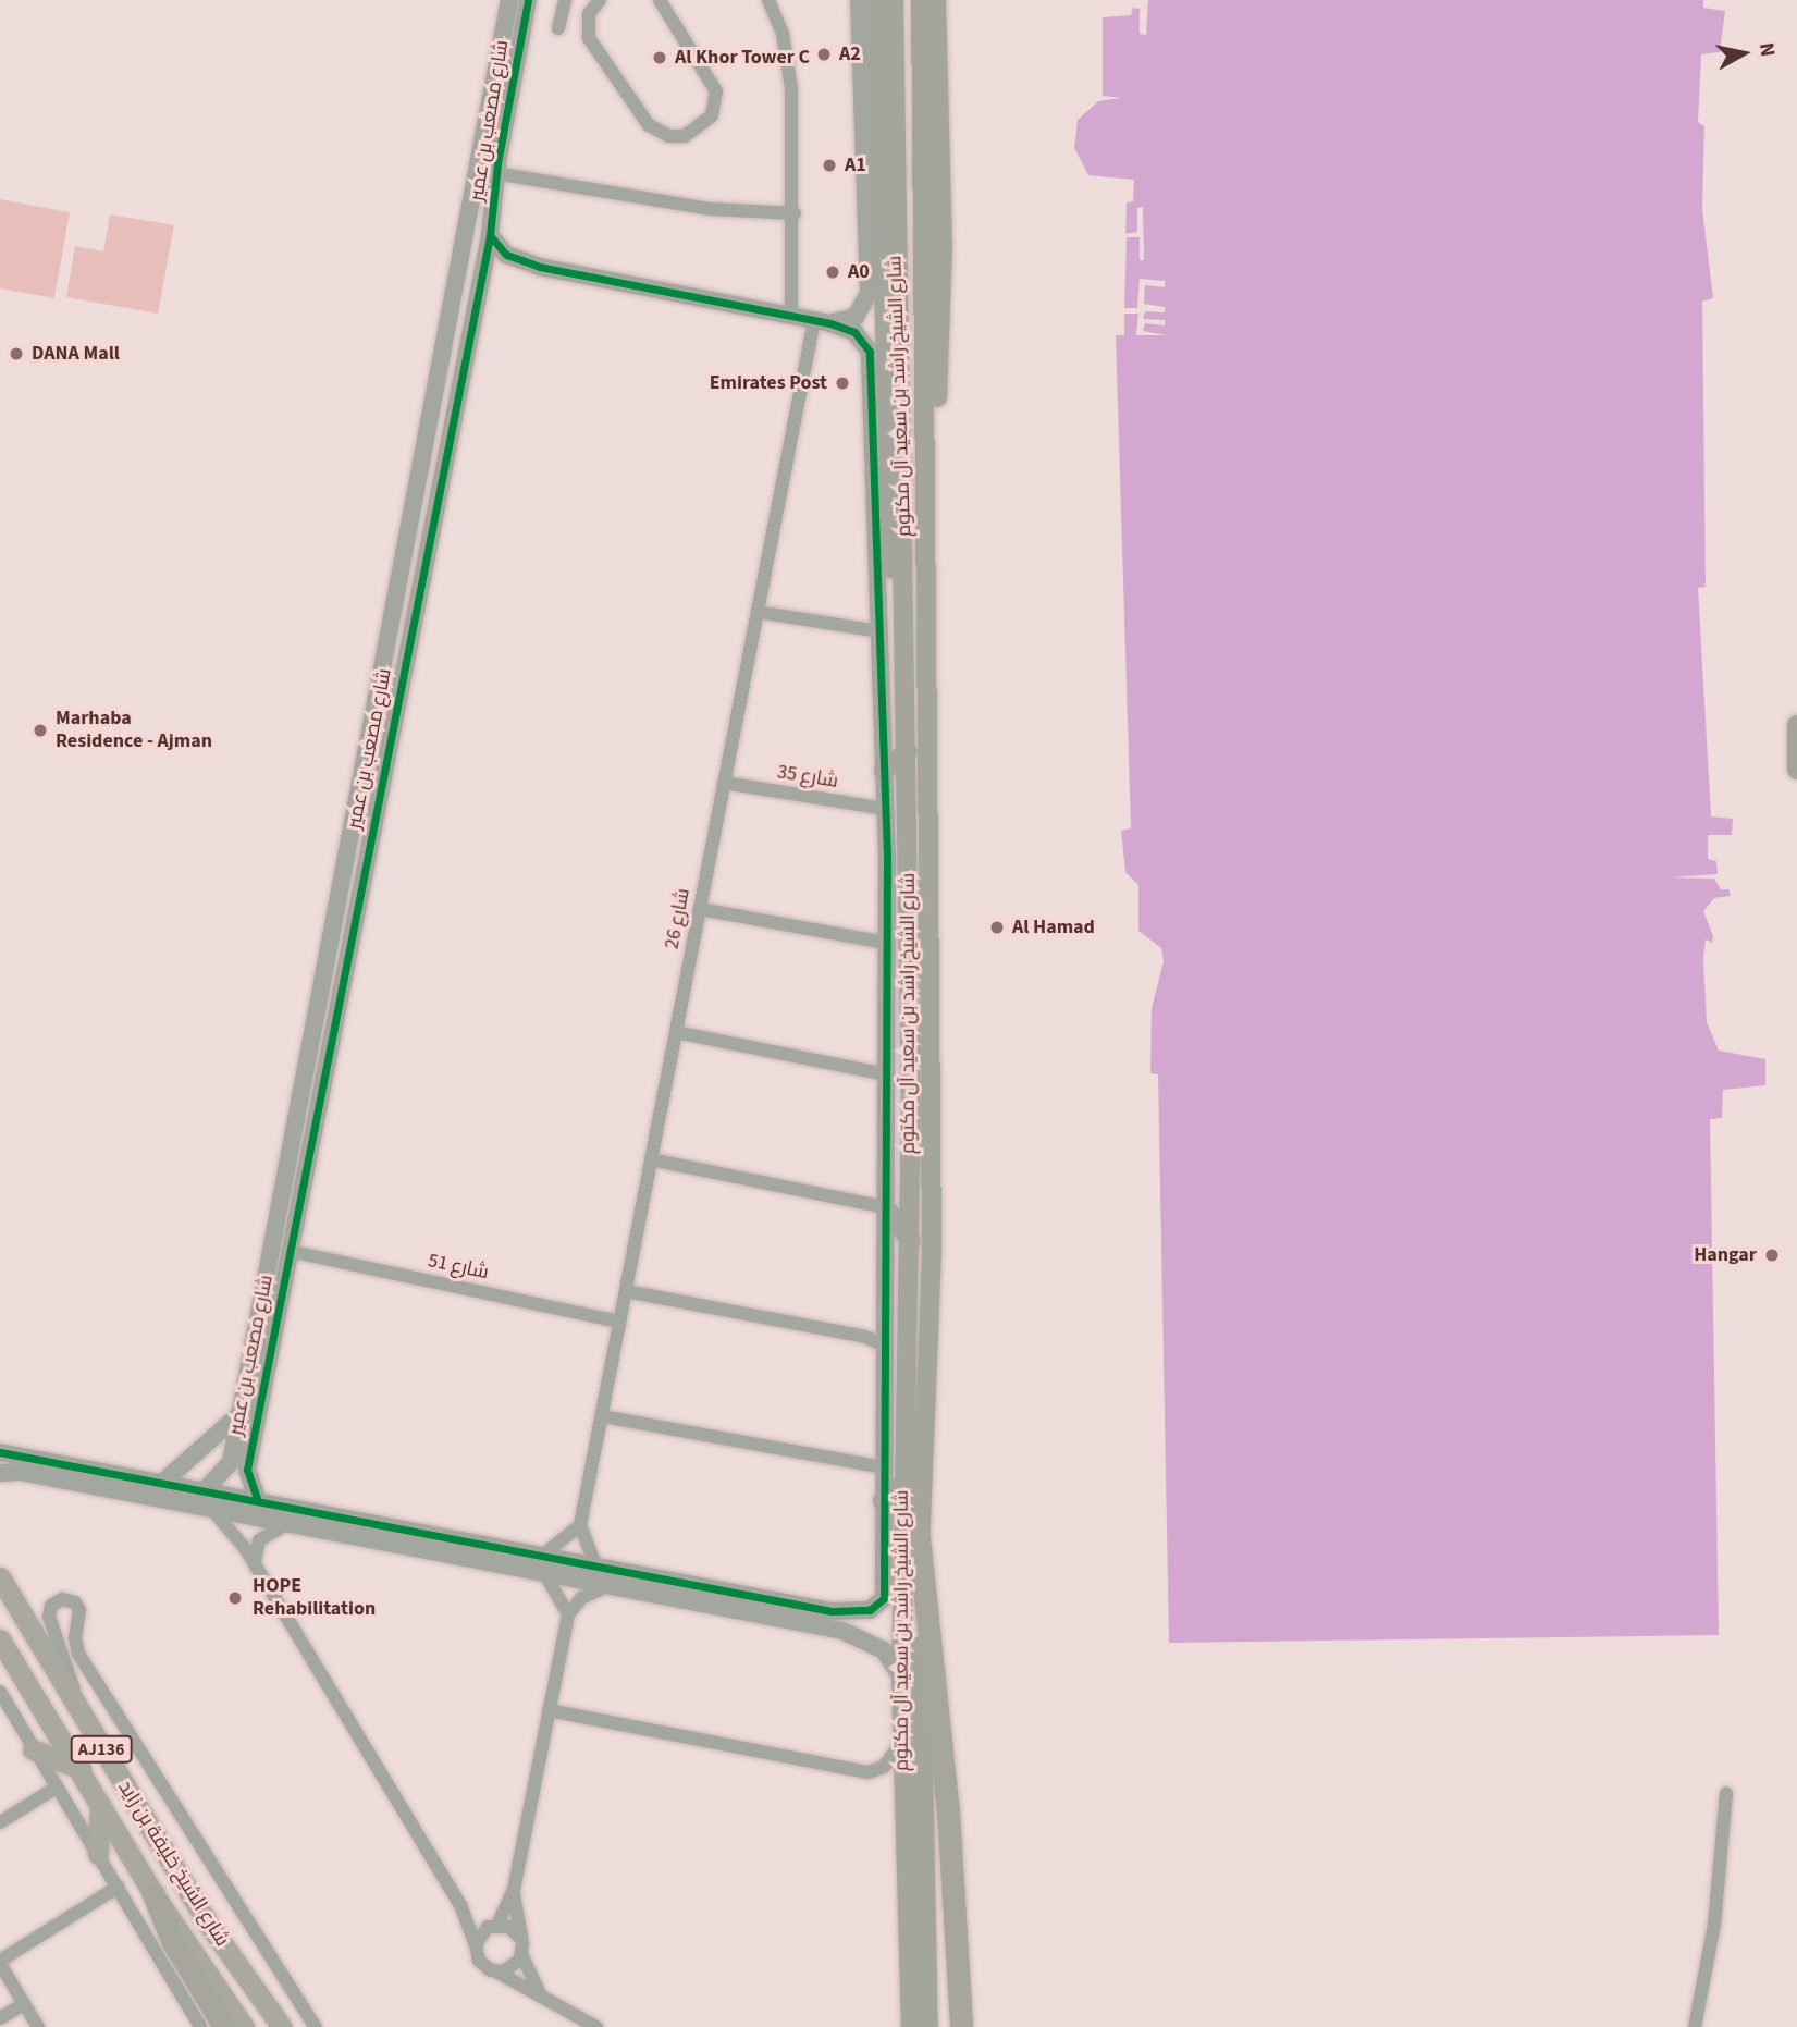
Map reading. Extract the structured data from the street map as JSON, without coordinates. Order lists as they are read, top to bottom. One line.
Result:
{"streets":{"main road":["شارع الشيخ راشد بن سعيد آل مكتوم","AJ136","شارع الشيخ خليفة بن زايد"],"street":["شارع مصعب بن عمير","شارع 35","شارع 26","شارع 51"]},"crossings":[["شارع مصعب بن عمير","شارع 51"],["شارع 35","شارع 26"],["شارع 26","شارع 51"]],"places":["A2","Al Khor Tower C","A1","A0","DANA Mall","Emirates Post","Marhaba Residence - Ajman","Al Hamad","Hangar","HOPE Rehabilitation"],"north":"right"}
